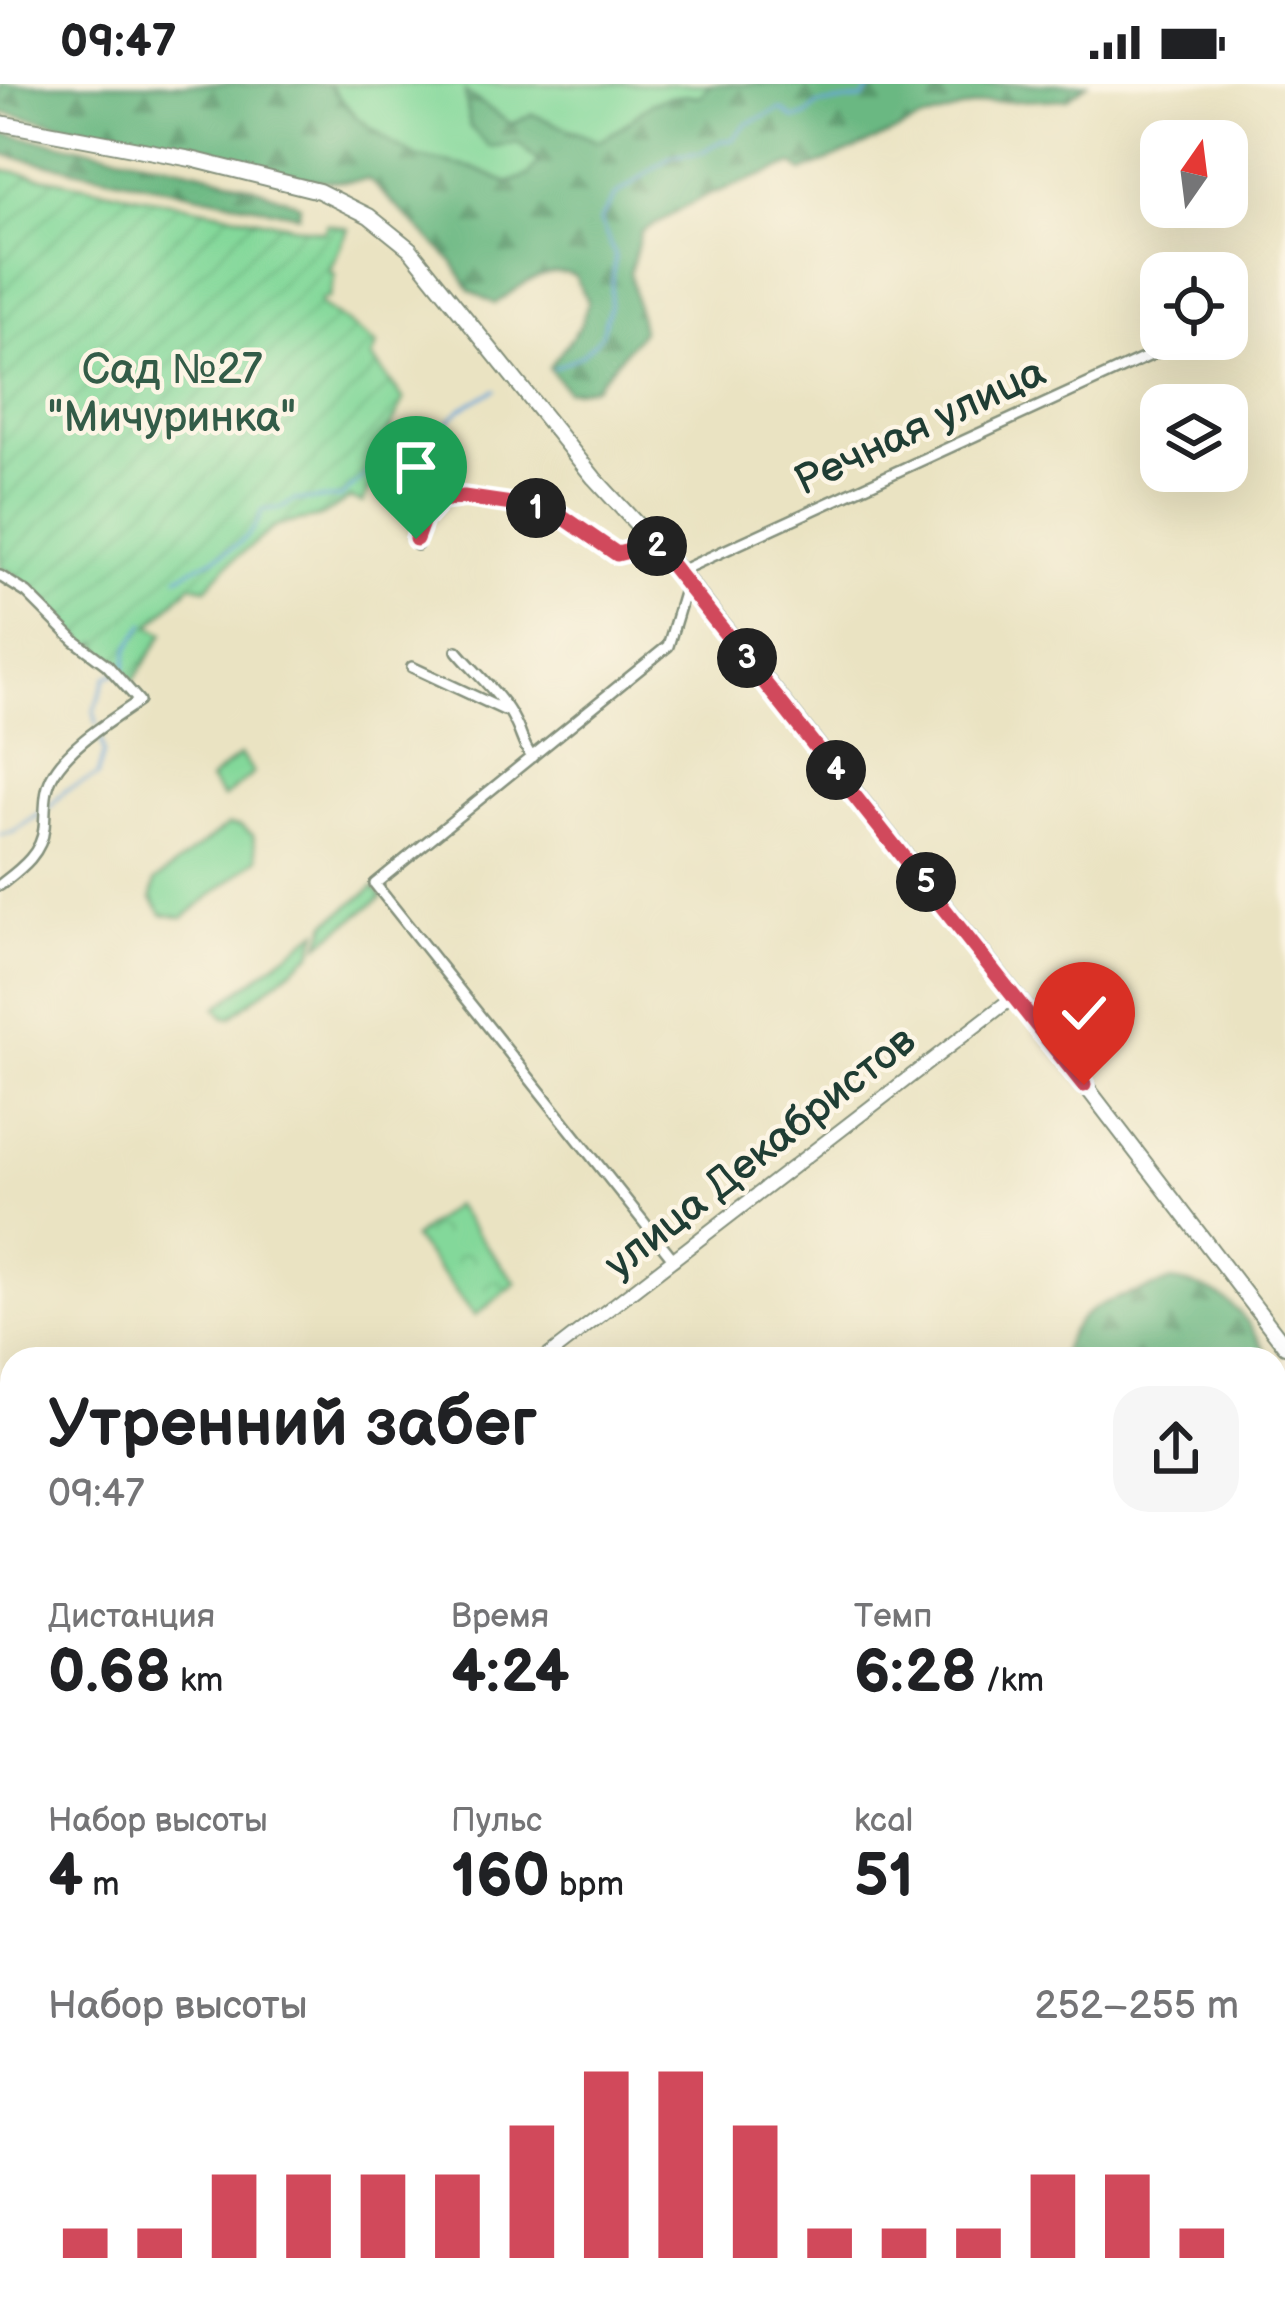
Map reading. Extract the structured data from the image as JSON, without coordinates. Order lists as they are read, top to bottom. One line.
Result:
{"streets":{"street":["Речная улица","улица Декабристов"]},"parks":["Сад №27 \"Мичуринка\""],"north":"top","page":{"status":"09:47","pins":["1","2","3","4","5"],"heading":["Утренний забег","09:47"],"stats":[["Дистанция","0.68 km"],["Время","4:24"],["Темп","6:28 /km"],["Набор высоты","4 m"],["Пульс","160 bpm"],["kcal","51"]],"chart":["Набор высоты","252–255 m"]}}
